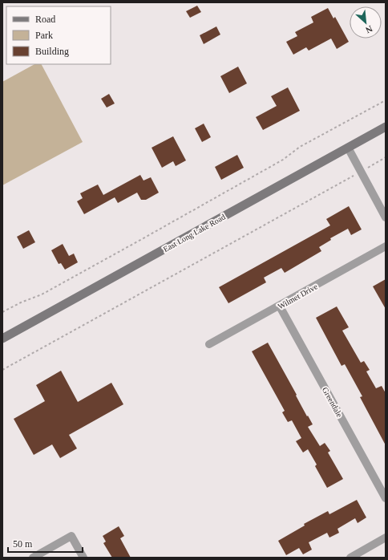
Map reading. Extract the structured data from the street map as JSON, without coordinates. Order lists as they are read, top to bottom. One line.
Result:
{"streets":{"main road":["East Long Lake Road"],"street":["Wilmet Drive","Greendale"]},"crossings":[["Wilmet Drive","Greendale"]],"legend":["Road","Park","Building"],"scale_bar":"50 m","north":"bottom right"}
